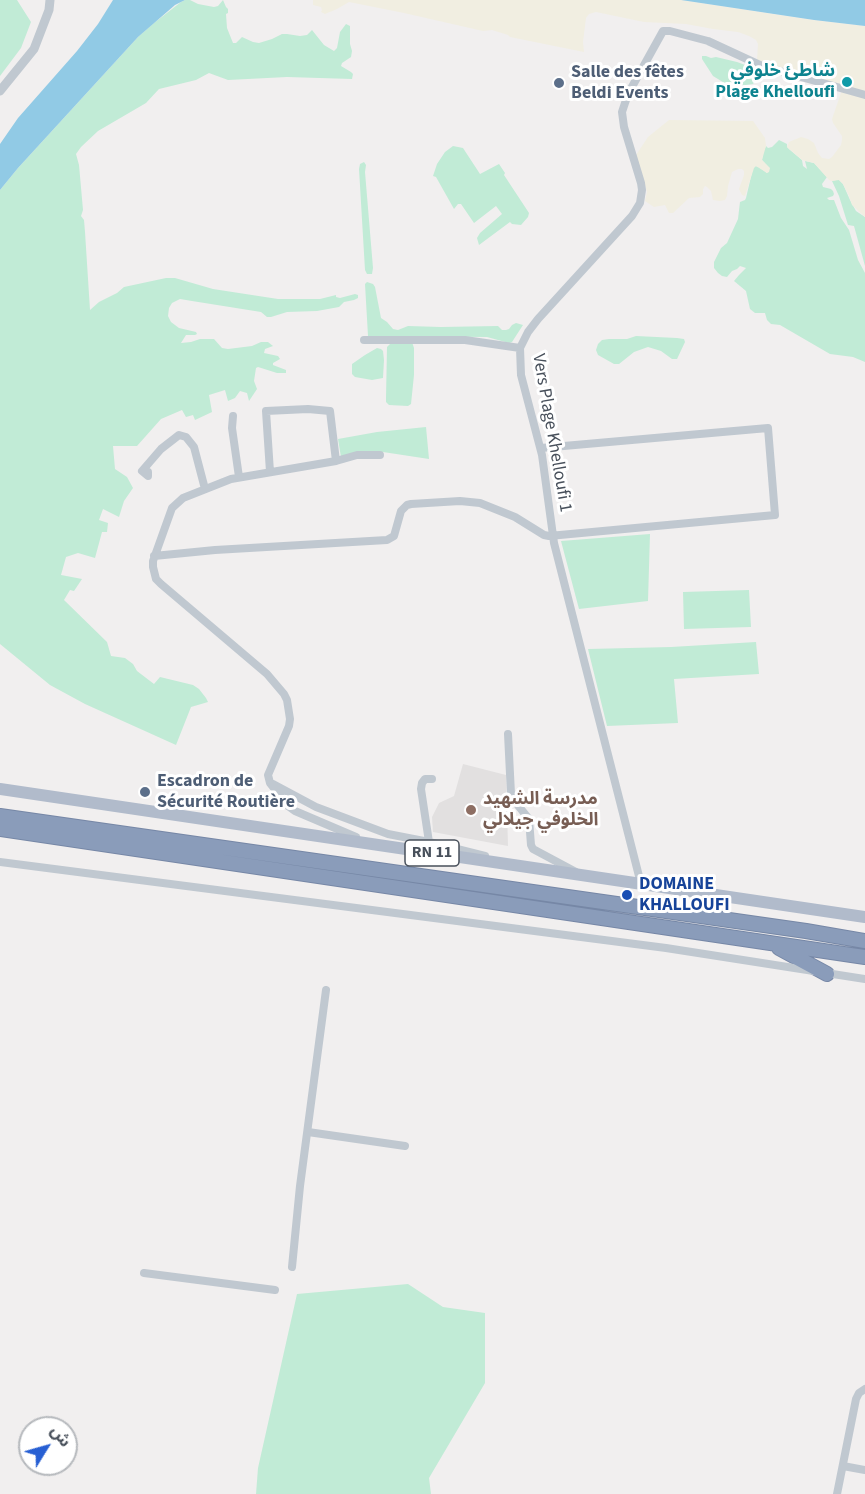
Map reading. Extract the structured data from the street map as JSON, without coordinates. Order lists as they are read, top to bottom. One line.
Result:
{"streets":{"main road":["RN 11"],"street":["Vers Plage Khelloufi 1"]},"crossings":[["Vers Plage Khelloufi 1","RN 11"]],"places":["شاطئ خلوفي Plage Khelloufi","Salle des fêtes Beldi Events","Escadron de Sécurité Routière","مدرسة الشهيد الخلوفي جيلالي","DOMAINE KHALLOUFI"],"north":"top right"}
